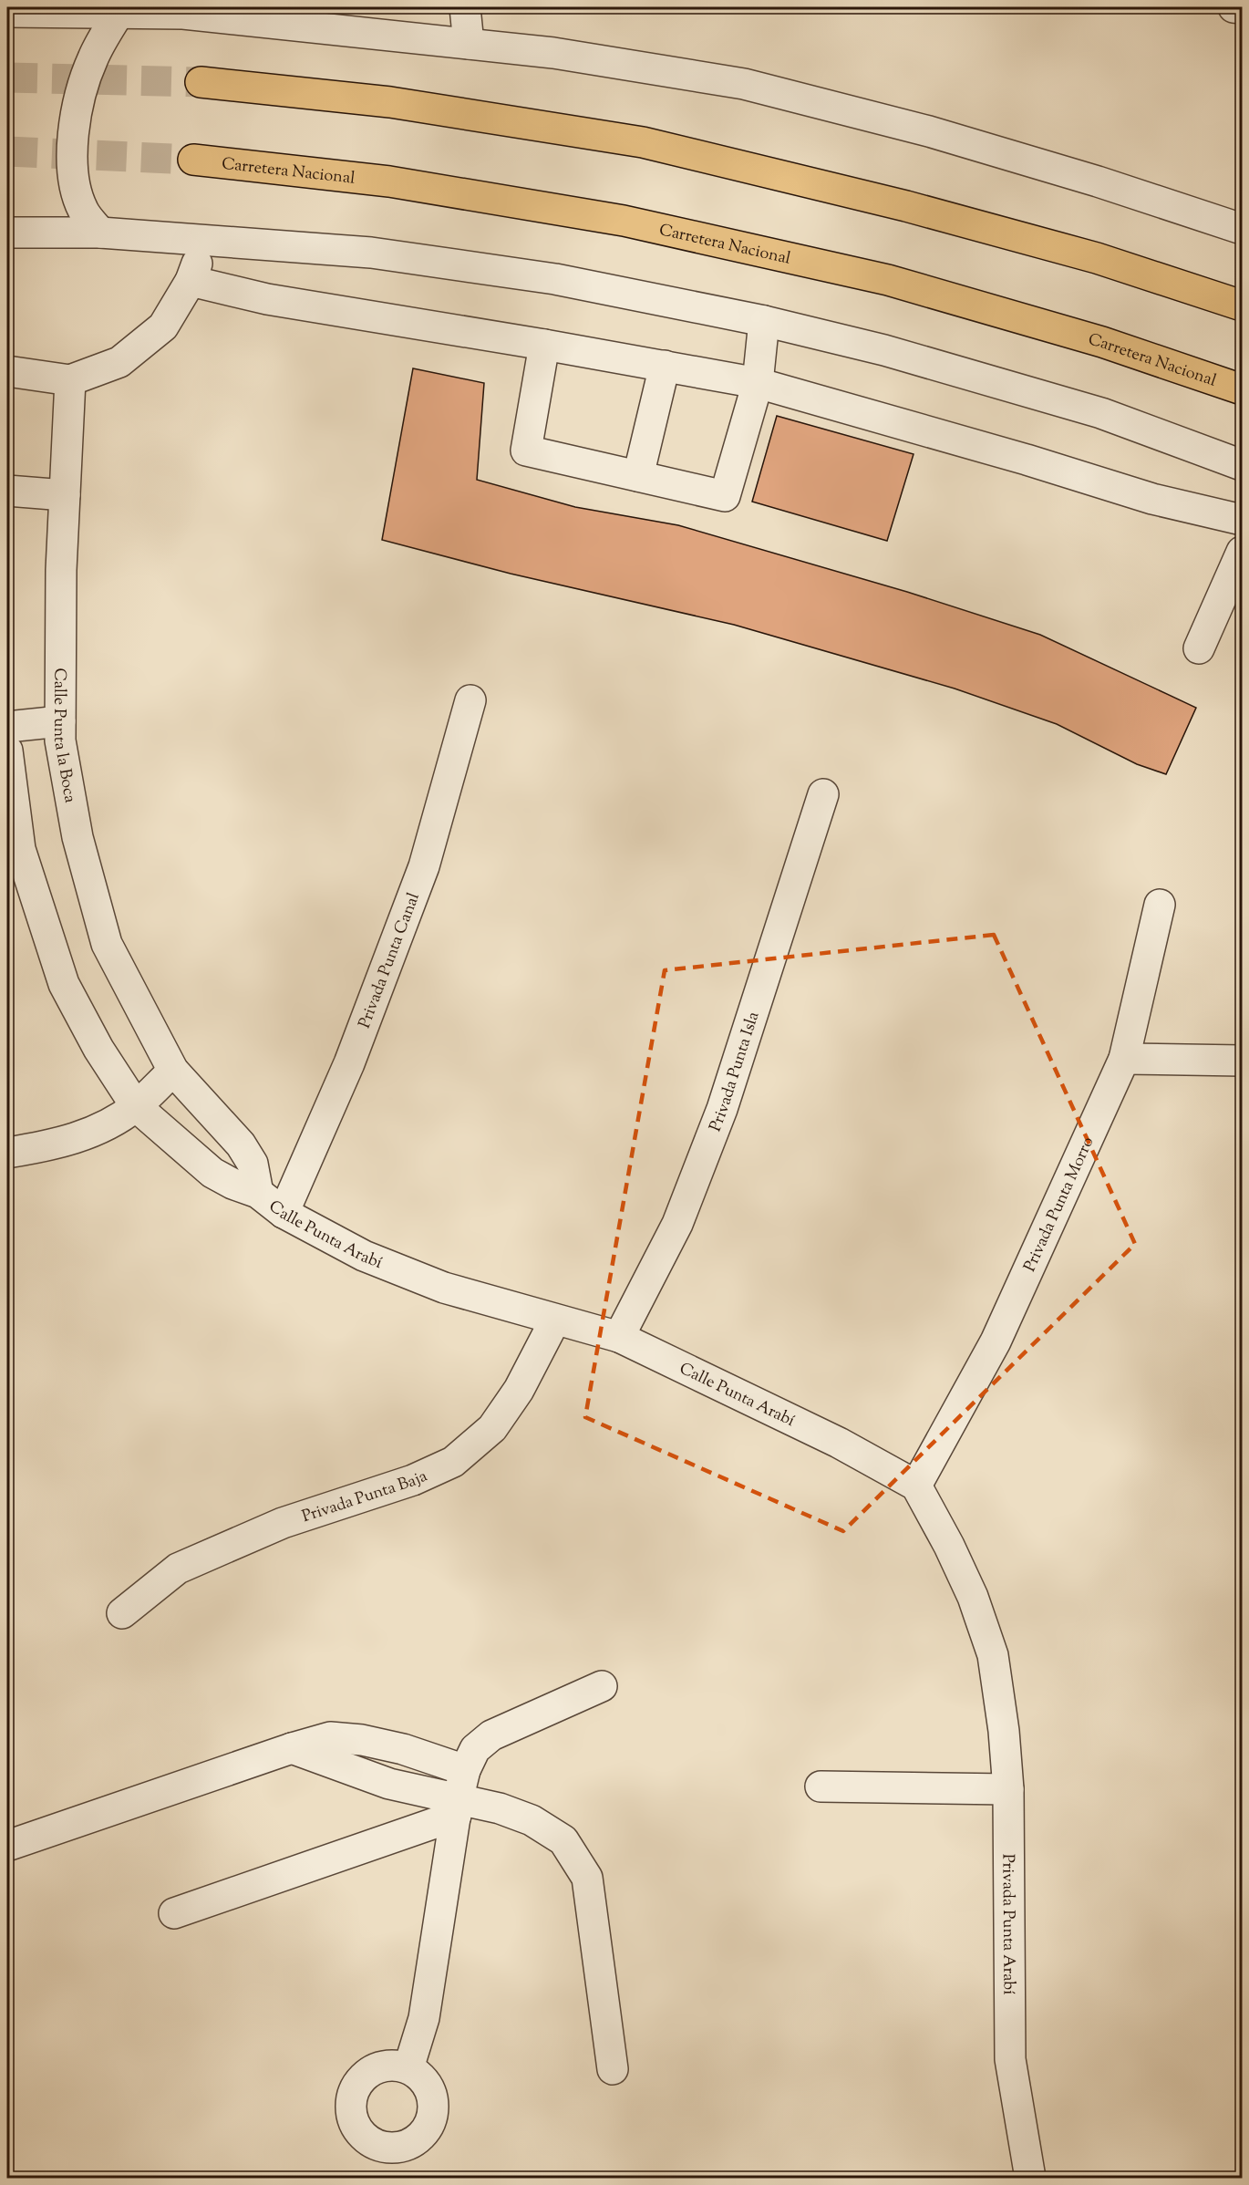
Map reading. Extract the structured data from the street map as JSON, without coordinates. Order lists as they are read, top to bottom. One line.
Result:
{"streets":{"highway":["Carretera Nacional"],"street":["Calle Punta la Boca","Privada Punta Canal","Privada Punta Isla","Privada Punta Morro","Calle Punta Arabí","Privada Punta Baja","Privada Punta Arabí"]},"crossings":[["Calle Punta la Boca","Calle Punta Arabí"],["Privada Punta Canal","Calle Punta Arabí"],["Privada Punta Isla","Calle Punta Arabí"],["Privada Punta Morro","Calle Punta Arabí"],["Calle Punta Arabí","Privada Punta Baja"]]}
